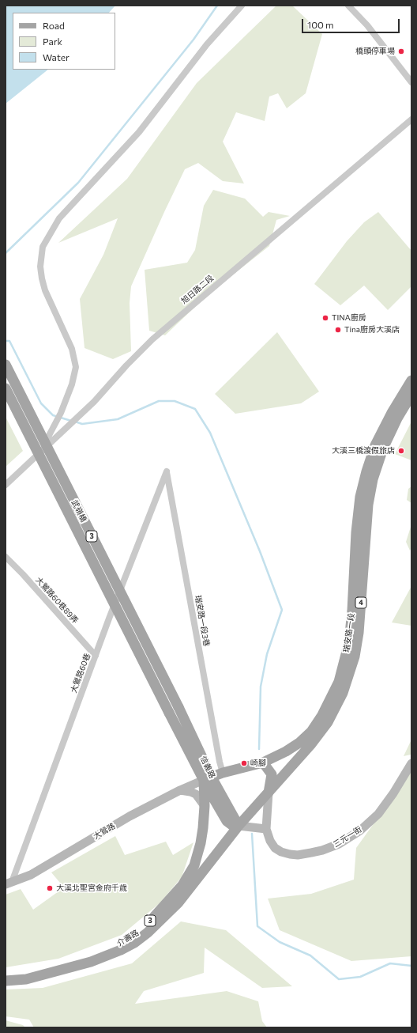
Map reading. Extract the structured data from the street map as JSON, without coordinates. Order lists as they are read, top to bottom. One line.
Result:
{"streets":{"main road":["武嶺橋","3","4","瑞安路一段","信義路","介壽路"],"street":["旭日路二段","大鶯路60巷89弄","瑞安路一段3巷","大鶯路60巷","大鶯路","三元一街"]},"crossings":[["武嶺橋","信義路"],["大鶯路60巷89弄","大鶯路60巷"],["瑞安路一段3巷","瑞安路一段"],["瑞安路一段3巷","大鶯路60巷"],["瑞安路一段","信義路"],["瑞安路一段","大鶯路"],["瑞安路一段","三元一街"],["瑞安路一段","介壽路"],["大鶯路60巷","大鶯路"],["信義路","大鶯路"],["信義路","介壽路"],["大鶯路","介壽路"]],"places":["橋頭停車場","TINA廚房","Tina廚房大溪店","大溪三橋渡假旅店","崎腳","大溪北聖宮金府千歲"],"legend":["Road","Park","Water"],"scale_bar":"100 m"}
